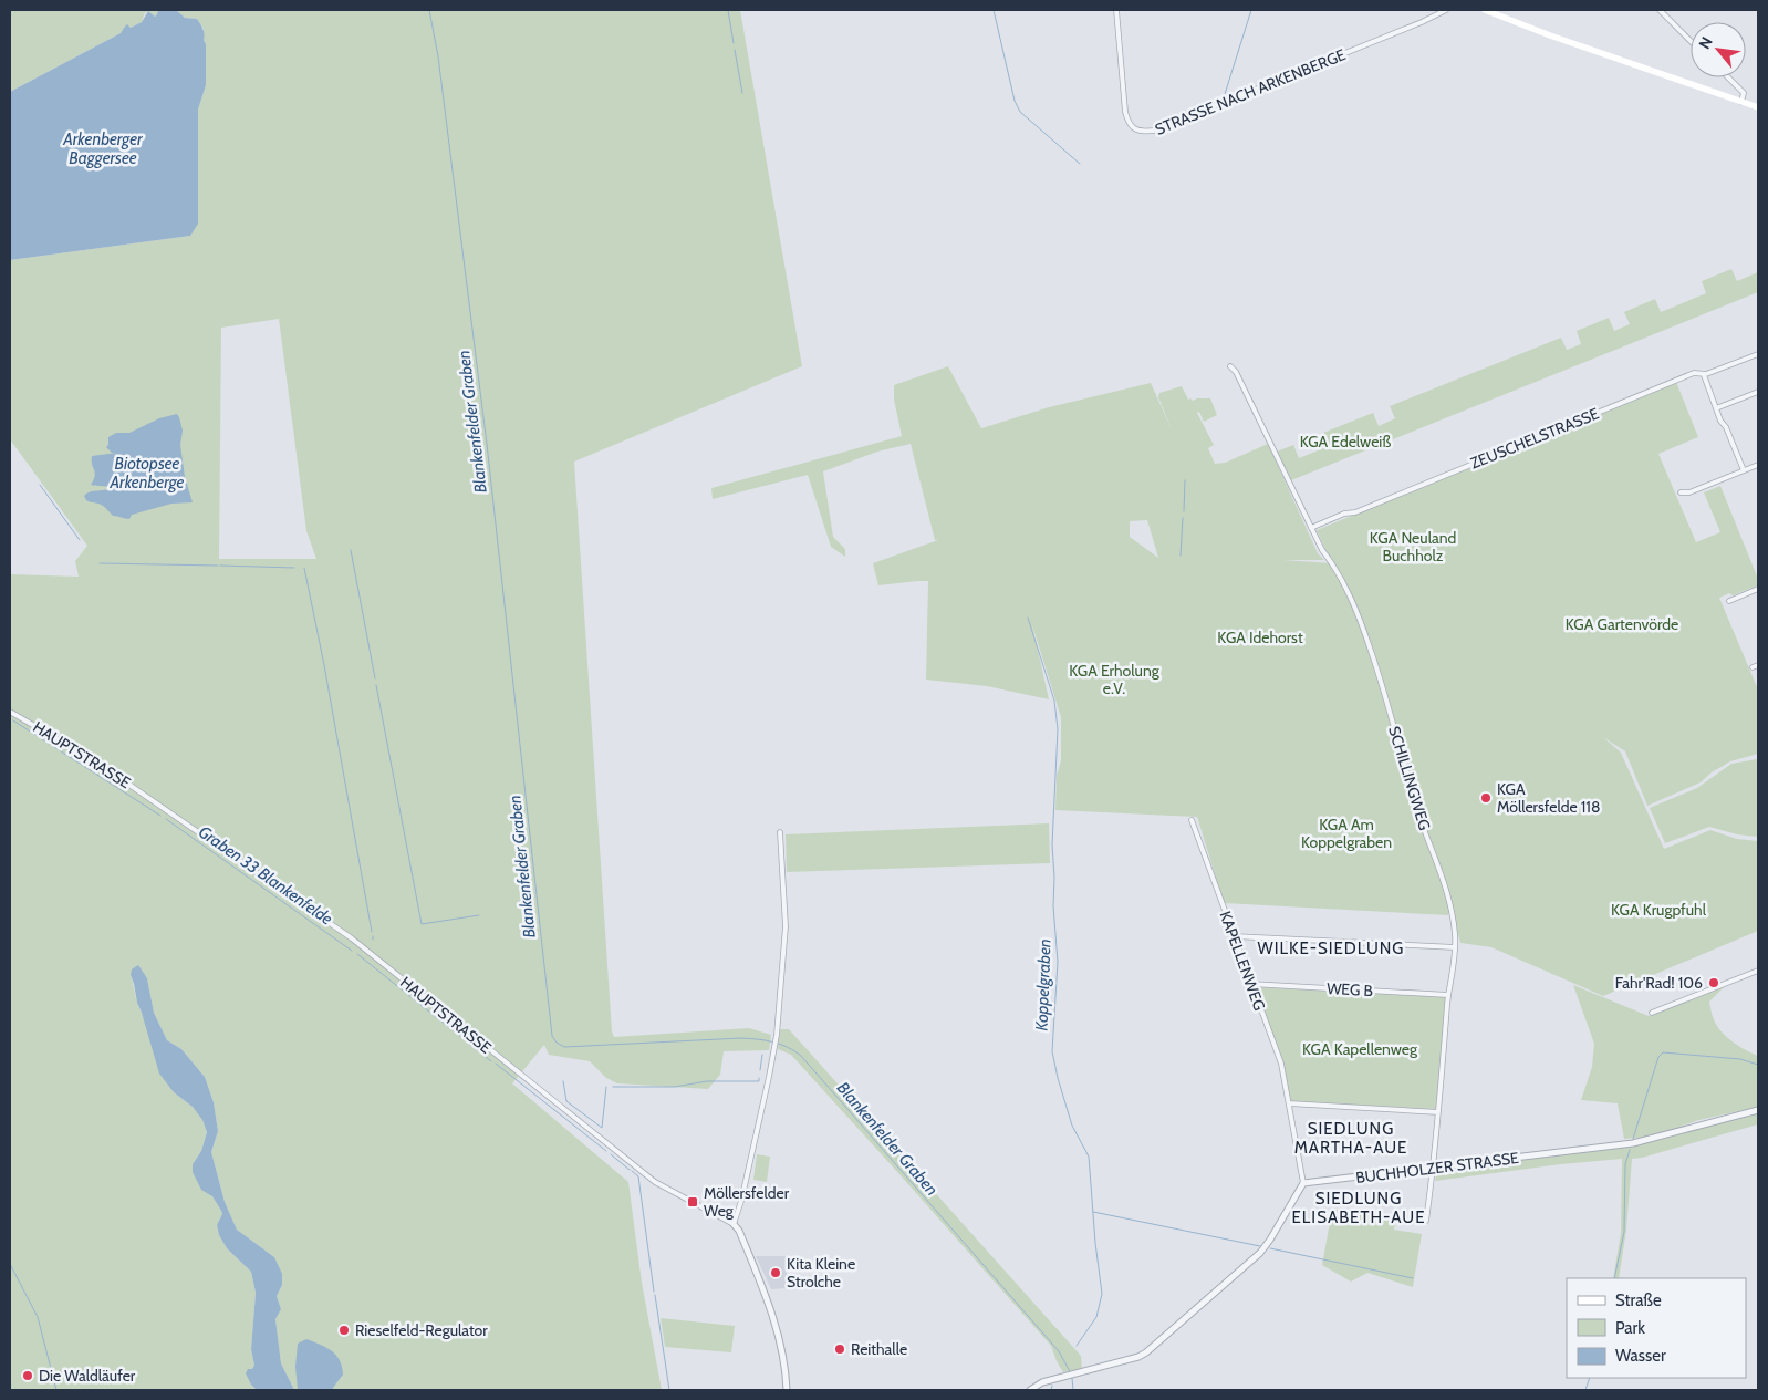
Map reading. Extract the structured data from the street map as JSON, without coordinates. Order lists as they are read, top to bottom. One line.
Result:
{"streets":{"street":["STRASSE NACH ARKENBERGE","ZEUSCHELSTRASSE","HAUPTSTRASSE","SCHILLINGWEG","KAPELLENWEG","WEG B","BUCHHOLZER STRASSE"]},"crossings":[["ZEUSCHELSTRASSE","SCHILLINGWEG"],["SCHILLINGWEG","WEG B"],["SCHILLINGWEG","BUCHHOLZER STRASSE"],["KAPELLENWEG","WEG B"],["KAPELLENWEG","BUCHHOLZER STRASSE"]],"districts":["WILKE-SIEDLUNG","SIEDLUNG MARTHA-AUE","SIEDLUNG ELISABETH-AUE"],"water":["Arkenberger Baggersee","Blankenfelder Graben","Biotopsee Arkenberge","Graben 33 Blankenfelde","Koppelgraben"],"parks":["KGA Edelweiß","KGA Neuland Buchholz","KGA Gartenvörde","KGA Idehorst","KGA Erholung e.V.","KGA Am Koppelgraben","KGA Krugpfuhl","KGA Kapellenweg"],"places":{"other":["KGA Möllersfelde 118","Fahr'Rad! 106","Kita Kleine Strolche","Rieselfeld-Regulator","Reithalle","Die Waldläufer"],"transit":["Möllersfelder Weg"]},"legend":["Straße","Park","Wasser"],"north":"top left"}
